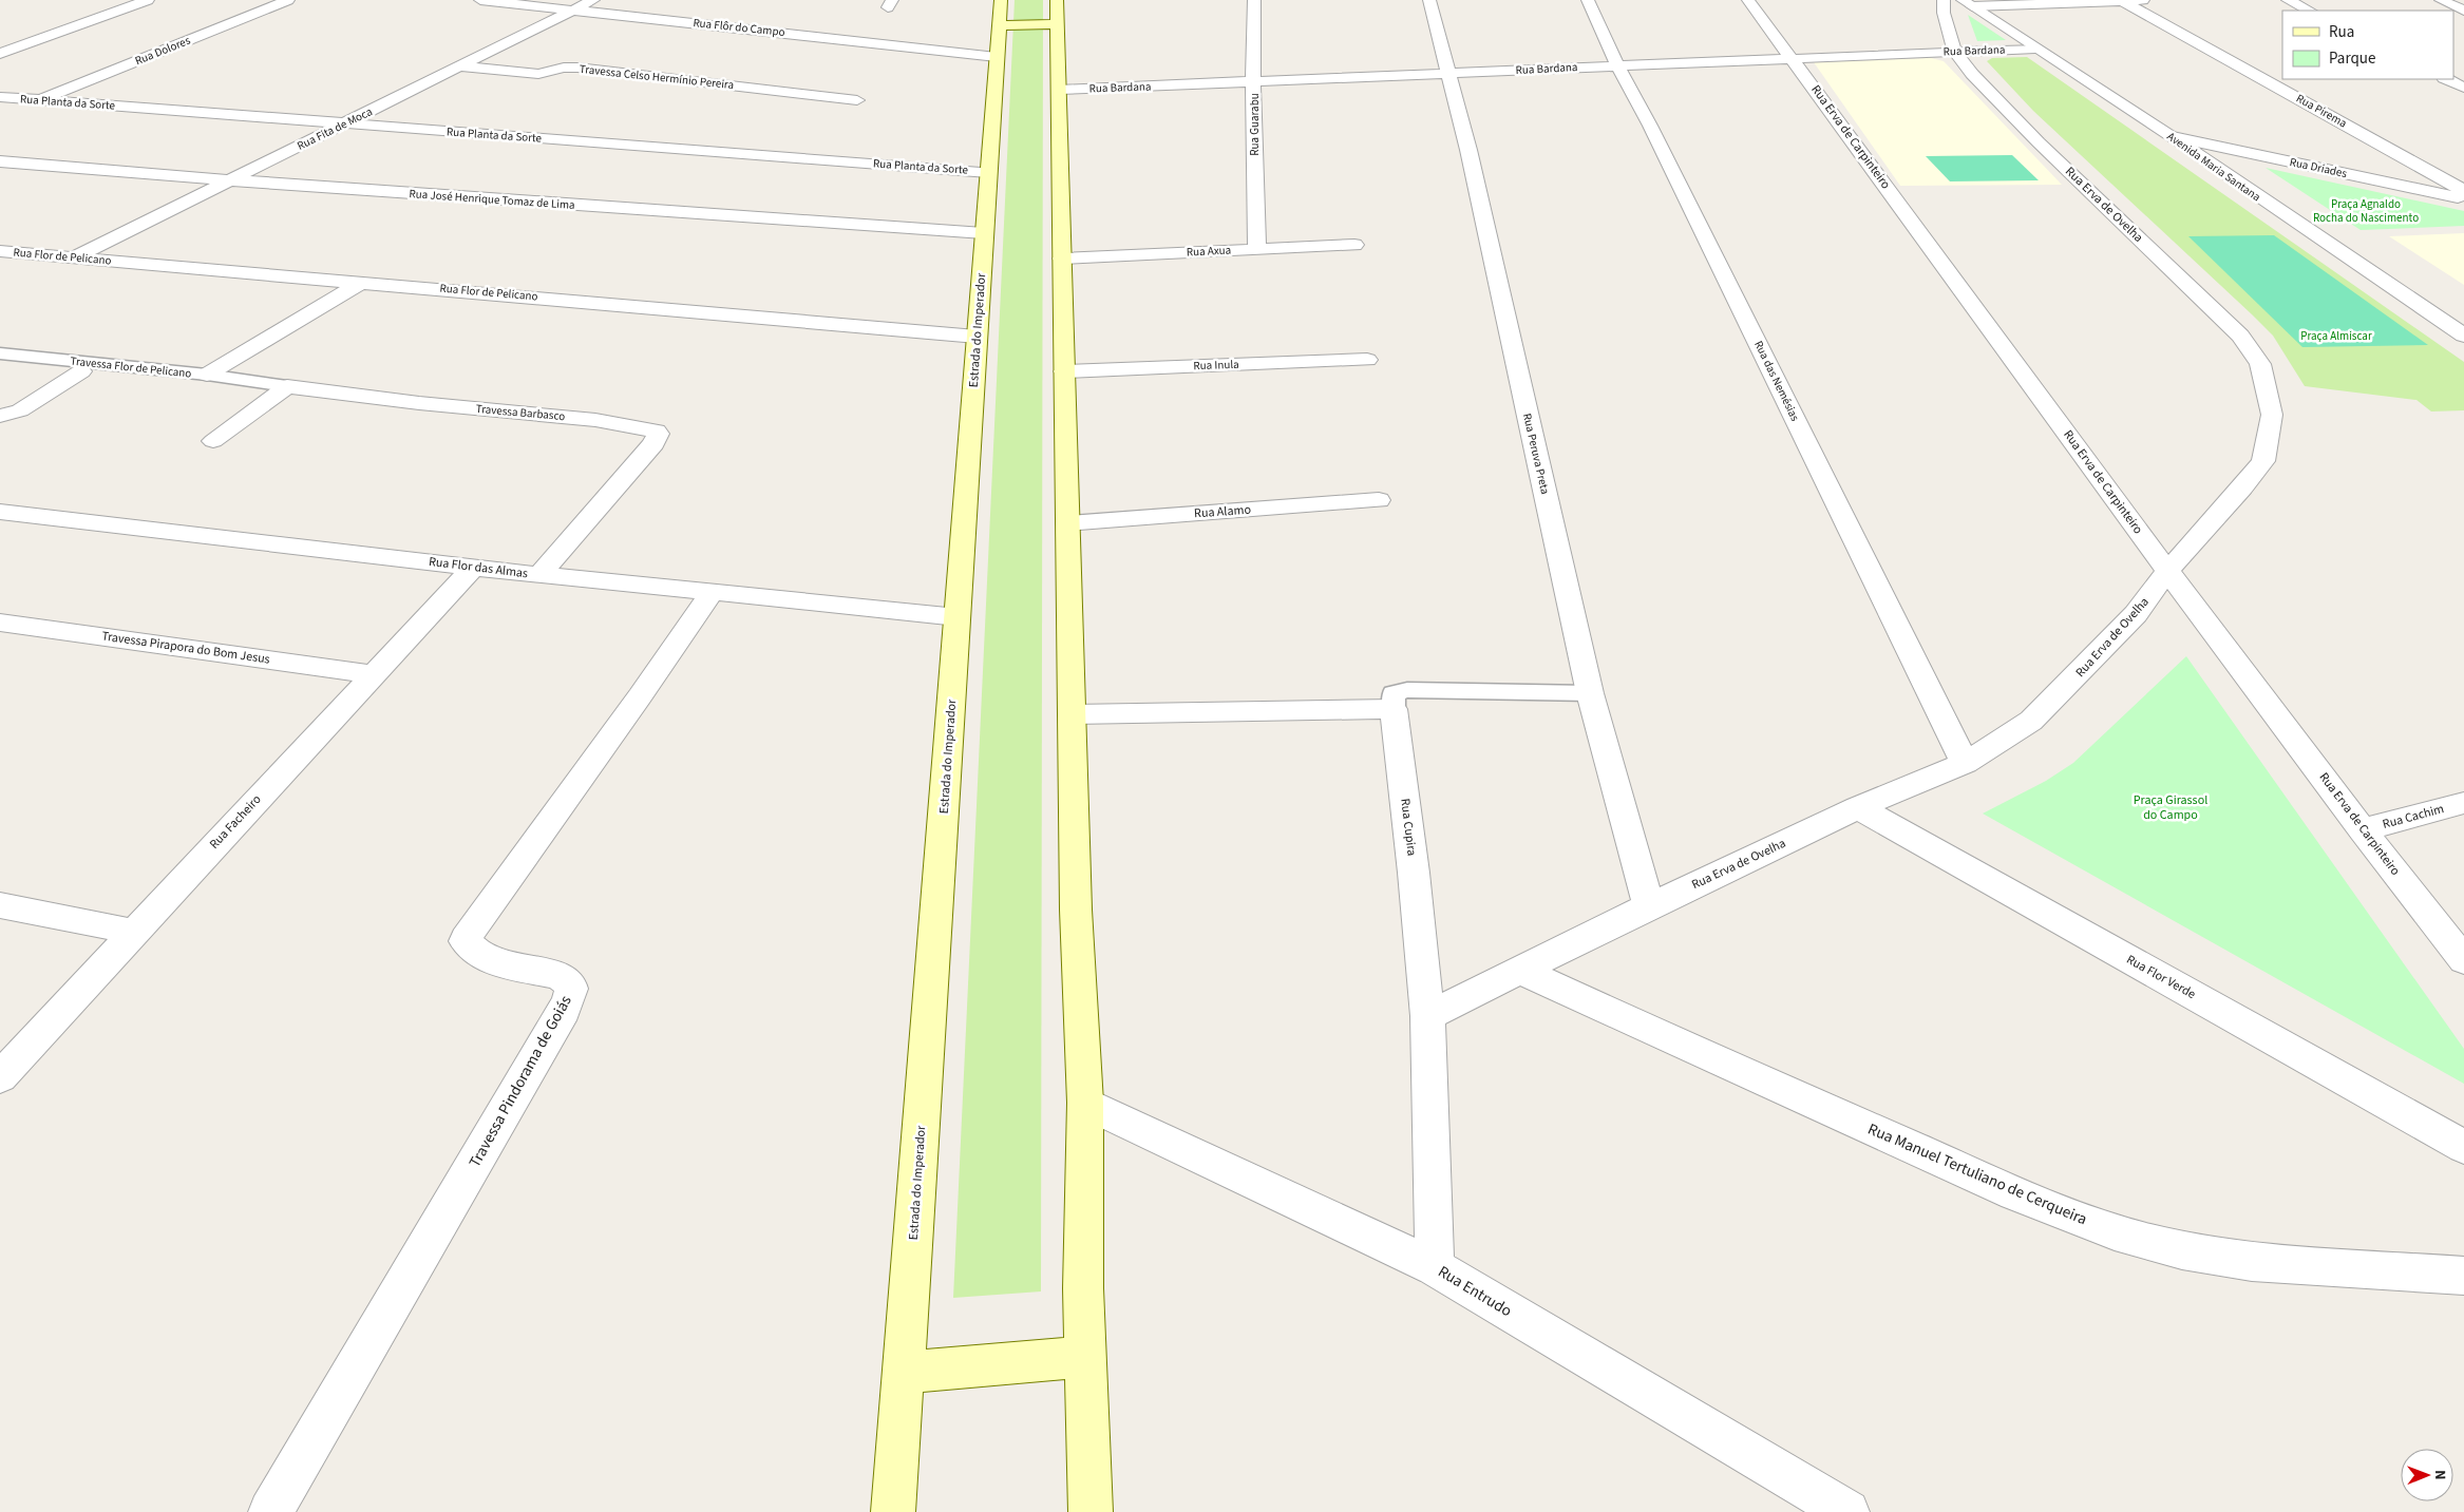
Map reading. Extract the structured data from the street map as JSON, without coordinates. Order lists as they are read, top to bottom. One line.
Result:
{"streets":{"main road":["Estrada do Imperador"],"street":["Rua Flôr do Campo","Rua Dolores","Rua Bardana","Travessa Celso Hermínio Pereira","Rua Planta da Sorte","Rua Pirema","Rua Guarabu","Rua Fita de Moca","Rua Erva de Carpinteiro","Avenida Maria Santana","Rua Driades","Rua José Henrique Tomaz de Lima","Rua Erva de Ovelha","Rua Axua","Rua Flor de Pelicano","Rua Inula","Travessa Flor de Pelicano","Rua das Nemésias","Travessa Barbasco","Rua Peruva Preta","Rua Alamo","Rua Flor das Almas","Travessa Pirapora do Bom Jesus","Rua Cachim","Rua Facheiro","Rua Cupira","Rua Flor Verde","Travessa Pindorama de Goiás","Rua Manuel Tertuliano de Cerqueira","Rua Entrudo"]},"crossings":[["Rua Flôr do Campo","Rua Fita de Moca"],["Rua Flôr do Campo","Estrada do Imperador"],["Rua Dolores","Rua Planta da Sorte"],["Rua Bardana","Rua Guarabu"],["Rua Bardana","Rua Erva de Carpinteiro"],["Rua Bardana","Avenida Maria Santana"],["Rua Bardana","Rua Erva de Ovelha"],["Rua Bardana","Rua das Nemésias"],["Rua Bardana","Rua Peruva Preta"],["Travessa Celso Hermínio Pereira","Rua Fita de Moca"],["Rua Planta da Sorte","Rua Fita de Moca"],["Rua Planta da Sorte","Estrada do Imperador"],["Rua Guarabu","Rua Axua"],["Rua Fita de Moca","Rua José Henrique Tomaz de Lima"],["Rua Fita de Moca","Rua Flor de Pelicano"],["Rua Erva de Carpinteiro","Rua Erva de Ovelha"],["Rua Erva de Carpinteiro","Rua Cachim"],["Avenida Maria Santana","Rua Driades"],["Rua José Henrique Tomaz de Lima","Estrada do Imperador"],["Rua Erva de Ovelha","Rua das Nemésias"],["Rua Erva de Ovelha","Rua Peruva Preta"],["Rua Erva de Ovelha","Rua Cupira"],["Rua Erva de Ovelha","Rua Flor Verde"],["Rua Erva de Ovelha","Rua Manuel Tertuliano de Cerqueira"],["Rua Flor de Pelicano","Estrada do Imperador"],["Rua Flor de Pelicano","Travessa Flor de Pelicano"],["Estrada do Imperador","Rua Flor das Almas"],["Travessa Barbasco","Rua Flor das Almas"],["Rua Flor das Almas","Rua Facheiro"],["Rua Flor das Almas","Travessa Pindorama de Goiás"],["Travessa Pirapora do Bom Jesus","Rua Facheiro"],["Rua Cupira","Rua Entrudo"]],"parks":["Praça Agnaldo Rocha do Nascimento","Praça Almiscar","Praça Girassol do Campo"],"legend":["Rua","Parque"],"north":"right"}
